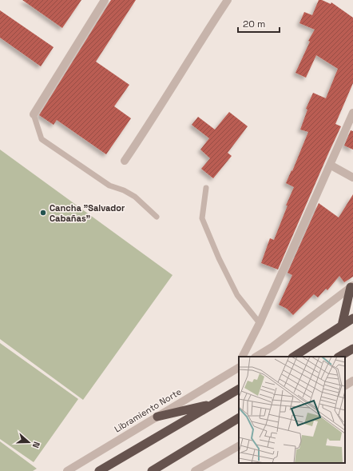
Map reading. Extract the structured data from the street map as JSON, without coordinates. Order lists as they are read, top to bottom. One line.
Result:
{"streets":{"street":["Libramiento Norte"]},"places":["Cancha \"Salvador Cabañas\""],"scale_bar":"20 m","north":"right"}
